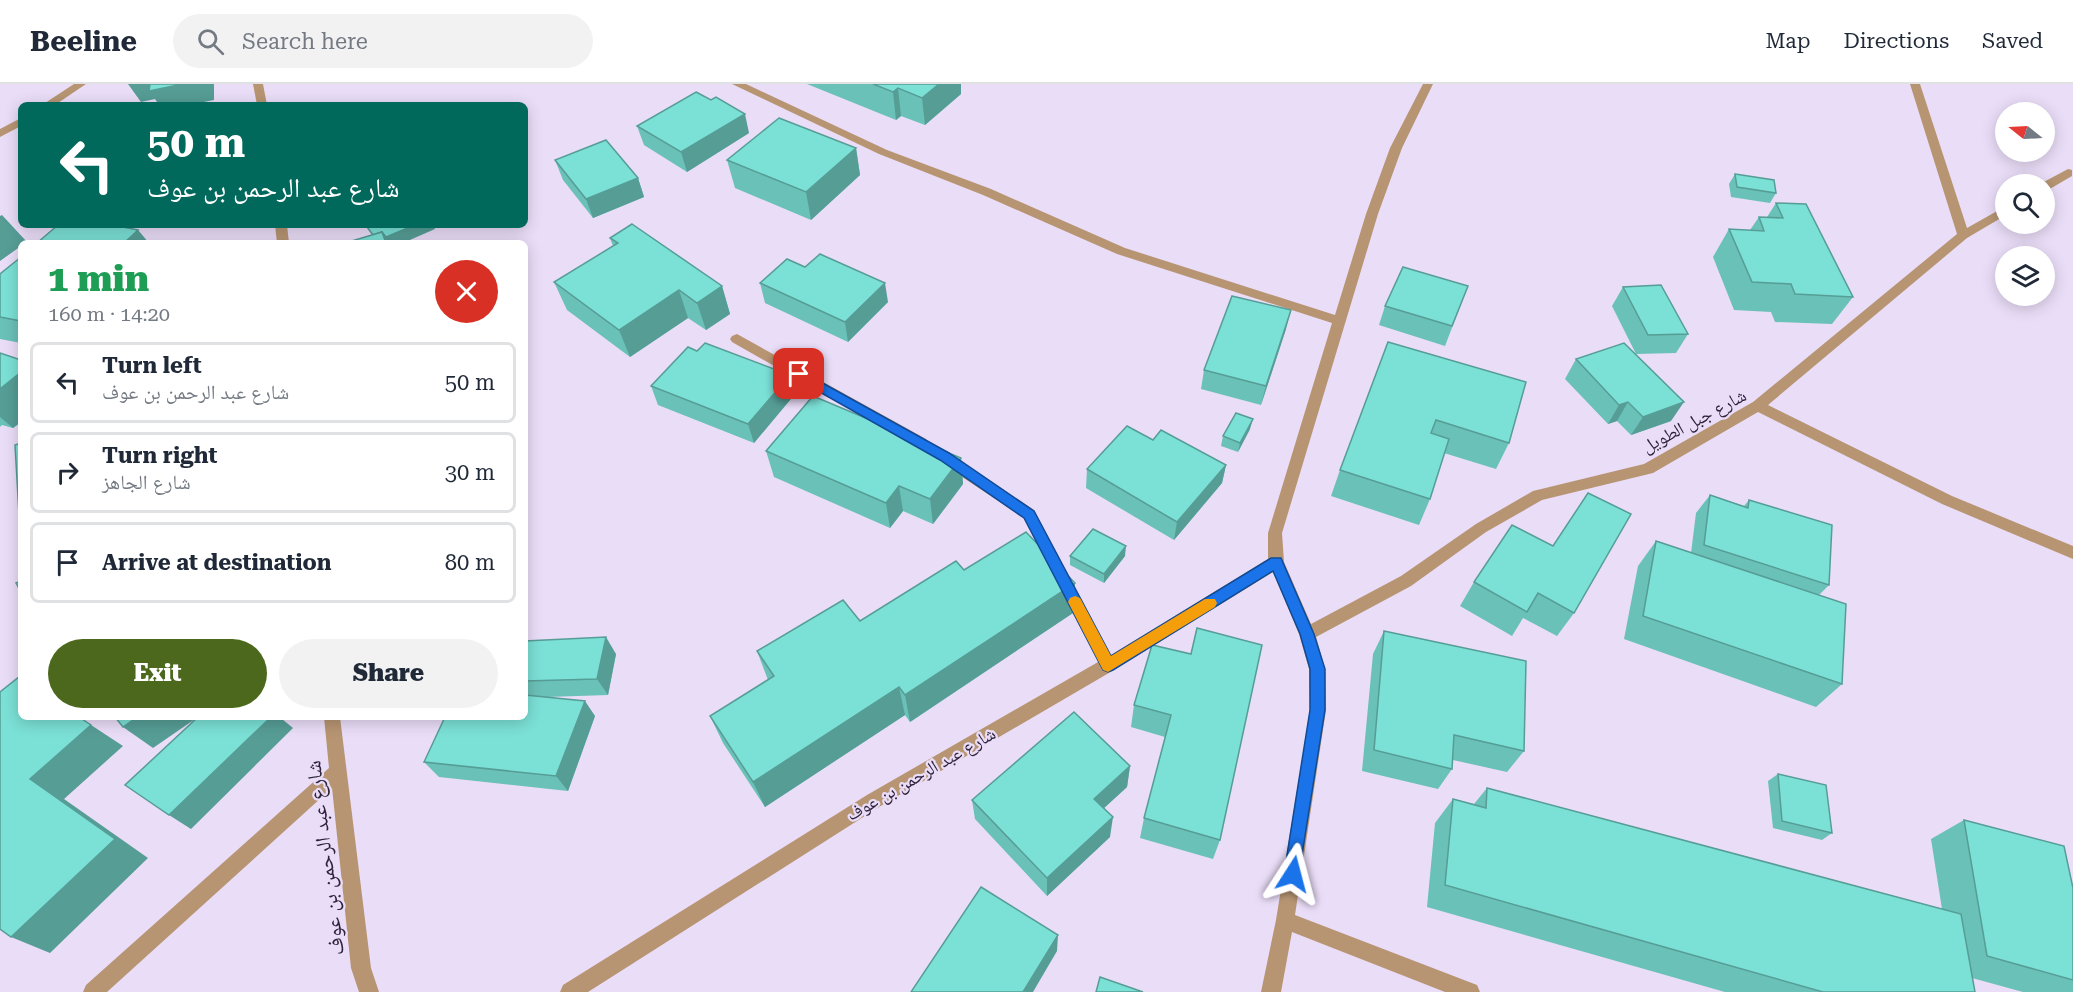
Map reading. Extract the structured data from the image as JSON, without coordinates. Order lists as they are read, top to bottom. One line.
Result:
{"streets":{"street":["شارع جبل الطويل","شارع عبد الرحمن بن عوف"]},"north":"left","page":{"header":"Beeline","search":"Search here","nav":["Map","Directions","Saved"],"turn":["50 m","شارع عبد الرحمن بن عوف"],"heading":["1 min","160 m · 14:20"],"list":[{"name":"Turn left","note":"شارع عبد الرحمن بن عوف","value":"50 m"},{"name":"Turn right","note":"شارع الجاهز","value":"30 m"},{"name":"Arrive at destination","value":"80 m"}],"buttons":["Exit","Share"]}}
